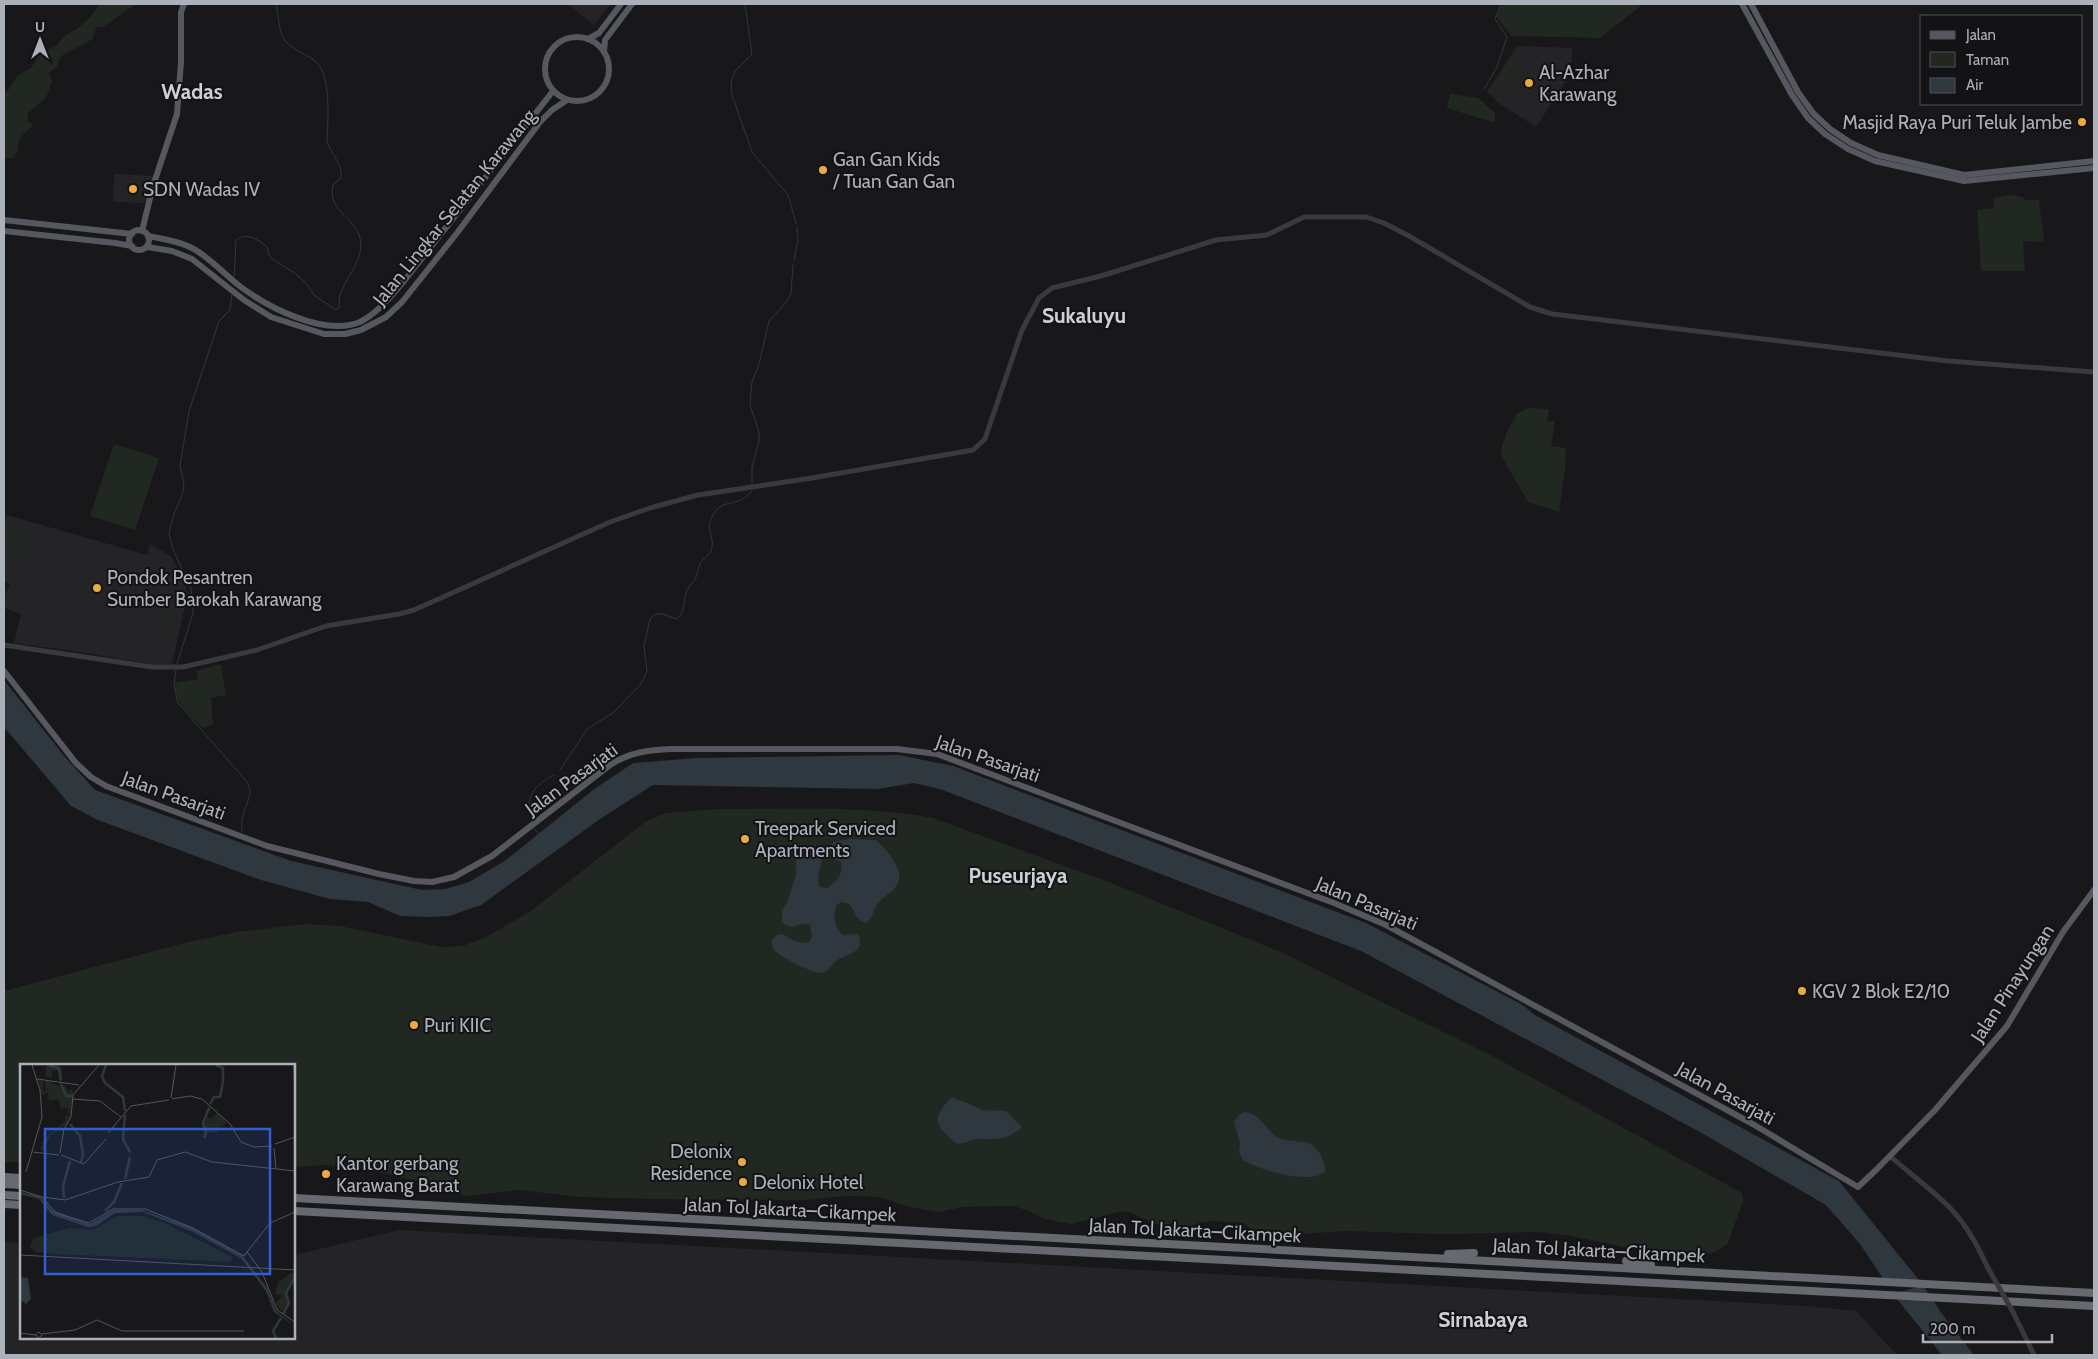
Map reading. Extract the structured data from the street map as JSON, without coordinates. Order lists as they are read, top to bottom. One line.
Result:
{"streets":{"highway":["Jalan Tol Jakarta–Cikampek"],"main road":["Jalan Lingkar Selatan Karawang","Jalan Pasarjati","Jalan Pinayungan"]},"crossings":[["Jalan Pasarjati","Jalan Pinayungan"]],"districts":["Wadas","Sukaluyu","Puseurjaya","Sirnabaya"],"places":["Al-Azhar Karawang","Masjid Raya Puri Teluk Jambe","Gan Gan Kids / Tuan Gan Gan","SDN Wadas IV","Pondok Pesantren Sumber Barokah Karawang","Treepark Serviced Apartments","KGV 2 Blok E2/10","Puri KIIC","Delonix Residence","Kantor gerbang Karawang Barat","Delonix Hotel"],"legend":["Jalan","Taman","Air"],"scale_bar":"200 m","north":"top"}
